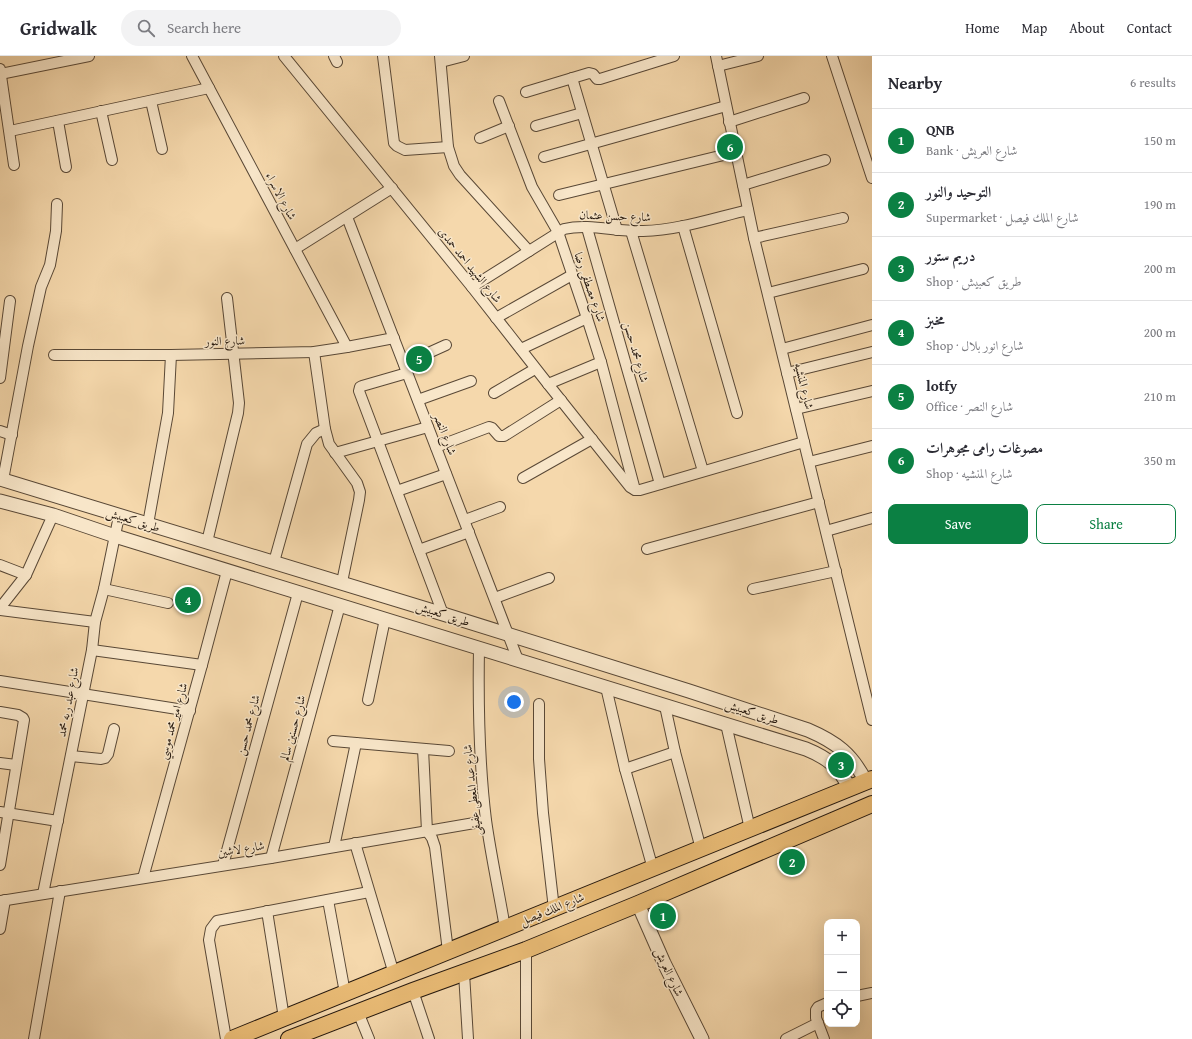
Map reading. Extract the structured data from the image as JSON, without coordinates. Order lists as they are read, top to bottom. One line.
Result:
{"streets":{"main road":["شارع الملك فيصل"],"street":["شارع الاسراء","شارع حسن عثمان","شارع الشهيد احمد حمدى","شارع مصطفى رضا","شارع النور","شارع محمد حسن","شارع المنشيه","شارع النصر","طريق كعبيش","شارع عبد ريه محمد","شارع امير محمد موسي","شارع حسنين سالم","شارع عبد المعطى عفيفى","شارع لاشين","شارع العريش"]},"crossings":[["شارع الاسراء","شارع النور"],["شارع حسن عثمان","شارع الشهيد احمد حمدى"],["شارع حسن عثمان","شارع مصطفى رضا"],["شارع حسن عثمان","شارع محمد حسن"],["شارع حسن عثمان","شارع المنشيه"],["شارع الشهيد احمد حمدى","شارع مصطفى رضا"],["شارع النور","شارع النصر"],["شارع محمد حسن","طريق كعبيش"],["شارع محمد حسن","شارع لاشين"],["شارع النصر","طريق كعبيش"],["طريق كعبيش","شارع عبد ريه محمد"],["طريق كعبيش","شارع امير محمد موسي"],["طريق كعبيش","شارع حسنين سالم"],["طريق كعبيش","شارع عبد المعطى عفيفى"],["طريق كعبيش","شارع الملك فيصل"],["شارع عبد ريه محمد","شارع لاشين"],["شارع امير محمد موسي","شارع لاشين"],["شارع حسنين سالم","شارع لاشين"],["شارع عبد المعطى عفيفى","شارع لاشين"],["شارع عبد المعطى عفيفى","شارع الملك فيصل"]],"page":{"header":"Gridwalk","search":"Search here","nav":["Home","Map","About","Contact"],"heading":["Nearby","6 results"],"list":[{"mark":"1","name":"QNB","note":"Bank · شارع العريش","value":"150 m"},{"mark":"2","name":"التوحيد والنور","note":"Supermarket · شارع الملك فيصل","value":"190 m"},{"mark":"3","name":"دريم ستور","note":"Shop · طريق كعبيش","value":"200 m"},{"mark":"4","name":"مخبز","note":"Shop · شارع انور بلال","value":"200 m"},{"mark":"5","name":"lotfy","note":"Office · شارع النصر","value":"210 m"},{"mark":"6","name":"مصوغات رامى مجوهرات","note":"Shop · شارع المنشيه","value":"350 m"}],"pins":["6","5","4","3","2","1"],"buttons":["Save","Share"],"map_buttons":["+","−"]}}
